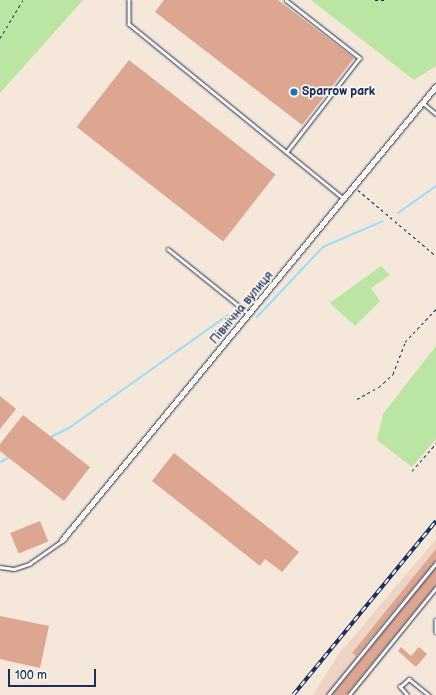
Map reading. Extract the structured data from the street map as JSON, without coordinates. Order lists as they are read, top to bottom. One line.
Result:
{"streets":{"street":["Північна вулиця"]},"places":["Sparrow park"],"scale_bar":"100 m"}
